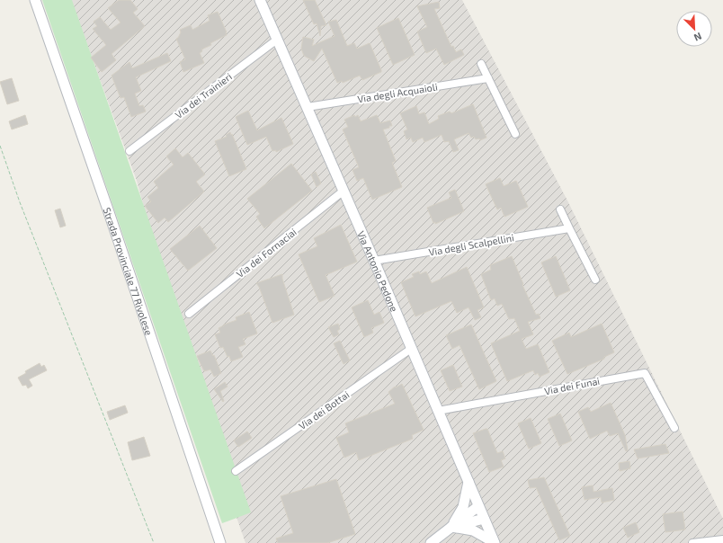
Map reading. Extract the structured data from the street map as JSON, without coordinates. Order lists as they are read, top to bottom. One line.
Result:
{"streets":{"street":["Via degli Acquaioli","Via dei Trainieri","Via degli Scalpellini","Via dei Fornaciai","Strada Provinciale 77 Rivolese","Via Antonio Pedone","Via dei Funai","Via dei Bottai"]},"crossings":[["Via degli Acquaioli","Via Antonio Pedone"],["Via dei Trainieri","Via Antonio Pedone"],["Via degli Scalpellini","Via Antonio Pedone"],["Via dei Fornaciai","Via Antonio Pedone"],["Via Antonio Pedone","Via dei Funai"],["Via Antonio Pedone","Via dei Bottai"]],"north":"bottom right"}
